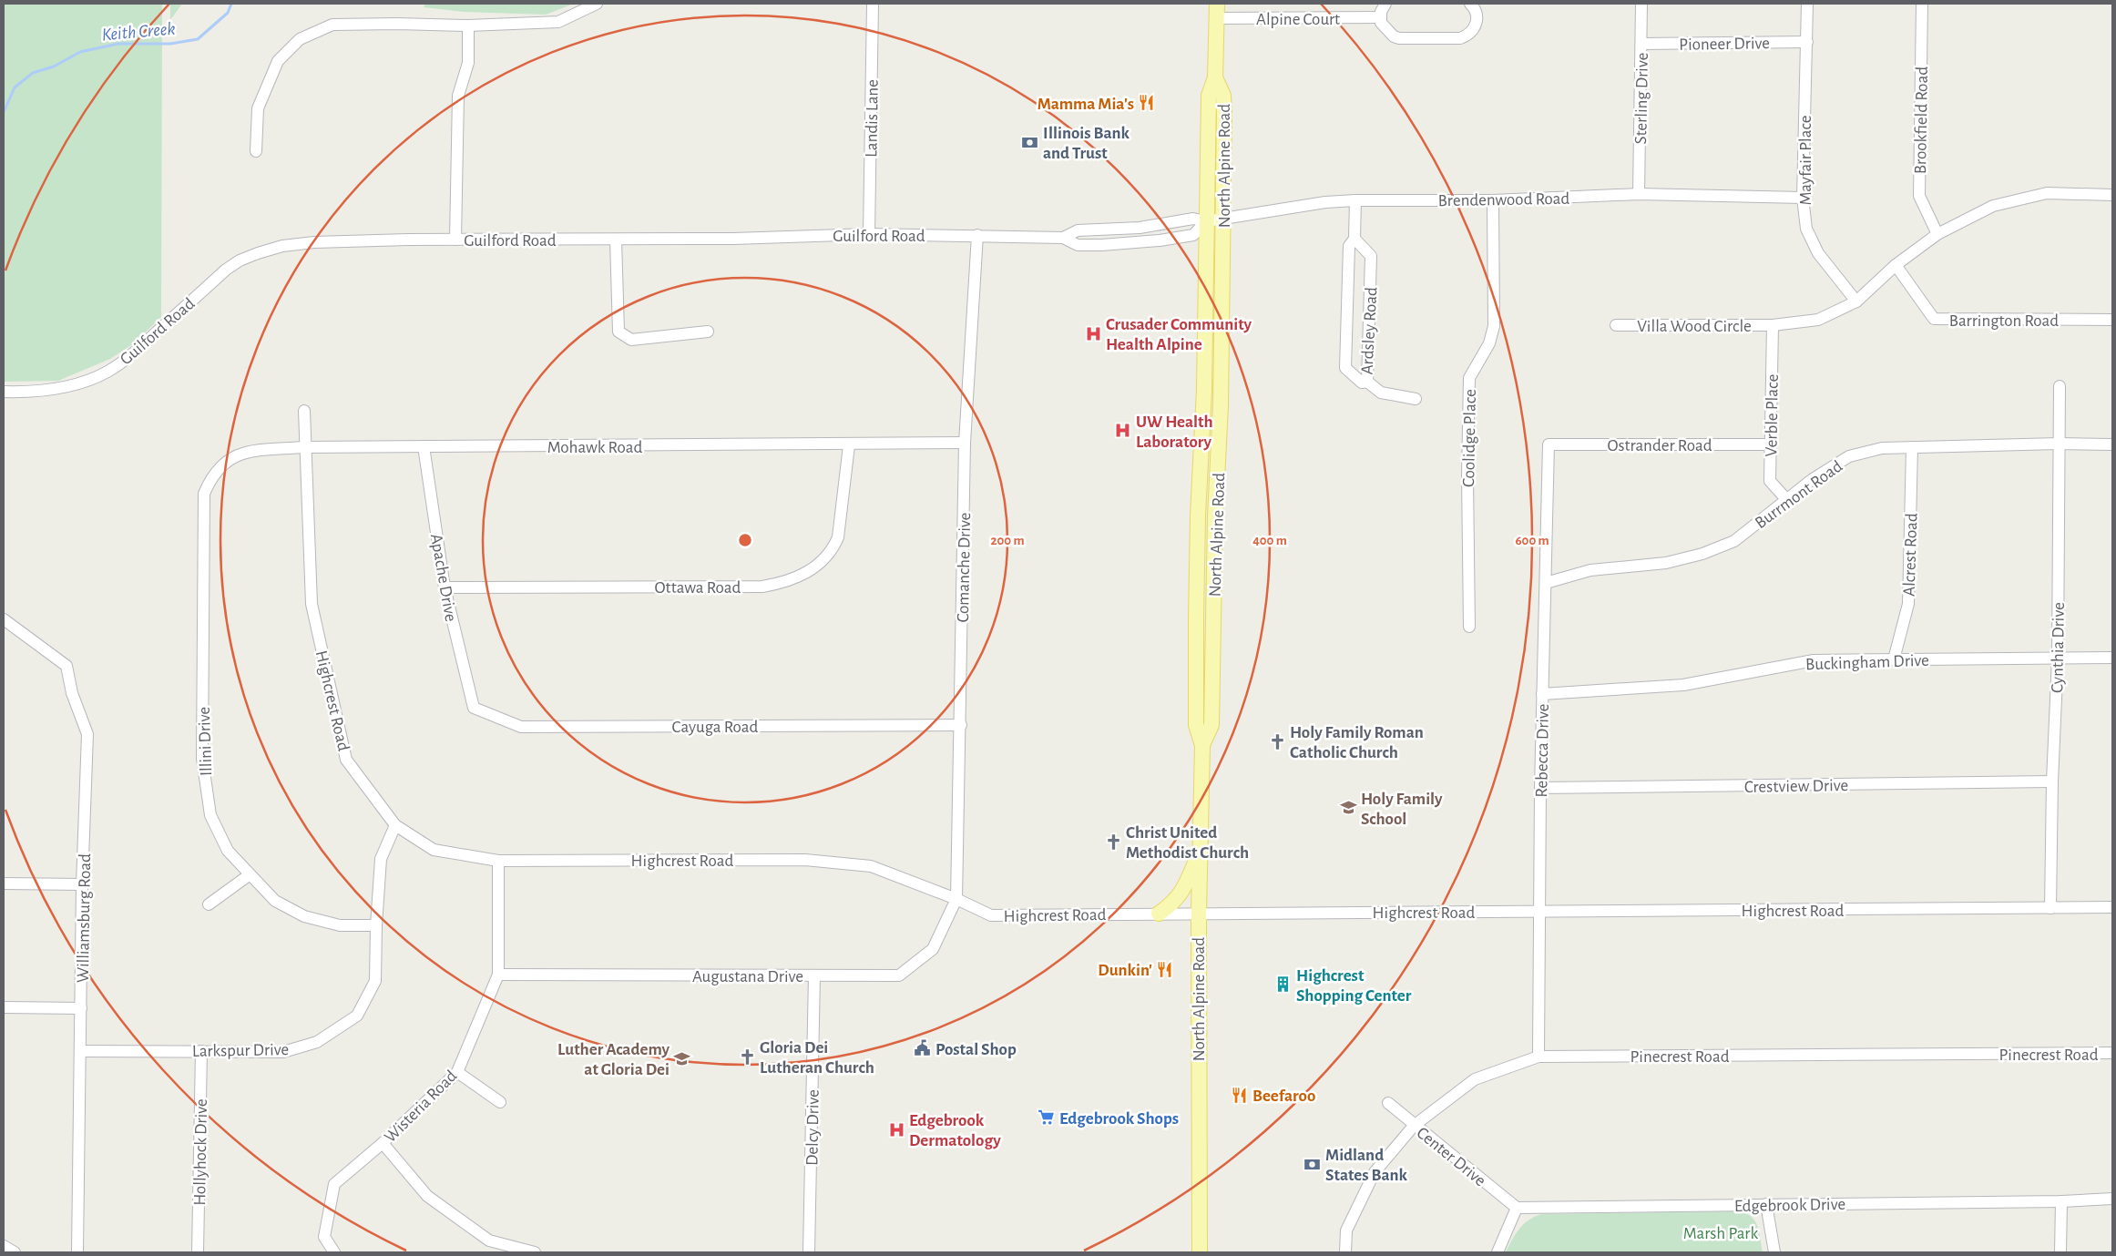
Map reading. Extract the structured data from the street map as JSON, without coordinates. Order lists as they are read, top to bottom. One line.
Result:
{"streets":{"main road":["North Alpine Road"],"street":["Alpine Court","Pioneer Drive","Sterling Drive","Landis Lane","Brookfield Road","Mayfair Place","Brendenwood Road","Guilford Road","Barrington Road","Villa Wood Circle","Ardsley Road","Verble Place","Coolidge Place","Ostrander Road","Mohawk Road","Burrmont Road","Alcrest Road","Comanche Drive","Apache Drive","Ottawa Road","Cynthia Drive","Buckingham Drive","Highcrest Road","Cayuga Road","Illini Drive","Rebecca Drive","Crestview Drive","Williamsburg Road","Augustana Drive","Larkspur Drive","Pinecrest Road","Wisteria Road","Delcy Drive","Hollyhock Drive","Center Drive","Edgebrook Drive"]},"crossings":[["Alpine Court","North Alpine Road"],["Pioneer Drive","Sterling Drive"],["Pioneer Drive","Mayfair Place"],["Sterling Drive","Brendenwood Road"],["Landis Lane","Guilford Road"],["Mayfair Place","Brendenwood Road"],["North Alpine Road","Brendenwood Road"],["North Alpine Road","Guilford Road"],["North Alpine Road","Highcrest Road"],["Brendenwood Road","Guilford Road"],["Brendenwood Road","Ardsley Road"],["Brendenwood Road","Coolidge Place"],["Guilford Road","Comanche Drive"],["Villa Wood Circle","Verble Place"],["Verble Place","Ostrander Road"],["Verble Place","Burrmont Road"],["Ostrander Road","Rebecca Drive"],["Mohawk Road","Comanche Drive"],["Mohawk Road","Apache Drive"],["Mohawk Road","Ottawa Road"],["Mohawk Road","Highcrest Road"],["Mohawk Road","Illini Drive"],["Burrmont Road","Alcrest Road"],["Burrmont Road","Cynthia Drive"],["Burrmont Road","Rebecca Drive"],["Alcrest Road","Buckingham Drive"],["Comanche Drive","Highcrest Road"],["Comanche Drive","Cayuga Road"],["Comanche Drive","Augustana Drive"],["Apache Drive","Ottawa Road"],["Apache Drive","Cayuga Road"],["Cynthia Drive","Buckingham Drive"],["Cynthia Drive","Highcrest Road"],["Cynthia Drive","Crestview Drive"],["Buckingham Drive","Rebecca Drive"],["Highcrest Road","Rebecca Drive"],["Highcrest Road","Augustana Drive"],["Highcrest Road","Larkspur Drive"],["Highcrest Road","Wisteria Road"],["Illini Drive","Larkspur Drive"],["Rebecca Drive","Crestview Drive"],["Rebecca Drive","Pinecrest Road"],["Williamsburg Road","Larkspur Drive"],["Augustana Drive","Wisteria Road"],["Augustana Drive","Delcy Drive"],["Larkspur Drive","Hollyhock Drive"],["Pinecrest Road","Center Drive"],["Center Drive","Edgebrook Drive"]],"water":["Keith Creek"],"parks":["Marsh Park"],"places":{"restaurant":["Mamma Mia's","Dunkin'","Beefaroo"],"bank":["Illinois Bank and Trust","Midland States Bank"],"hospital":["Crusader Community Health Alpine","UW Health Laboratory","Edgebrook Dermatology"],"church":["Holy Family Roman Catholic Church","Christ United Methodist Church","Gloria Dei Lutheran Church"],"school or university":["Holy Family School","Luther Academy at Gloria Dei"],"building":["Highcrest Shopping Center"],"public building":["Postal Shop"],"supermarket":["Edgebrook Shops"]},"rings":["200 m","400 m","600 m"]}
